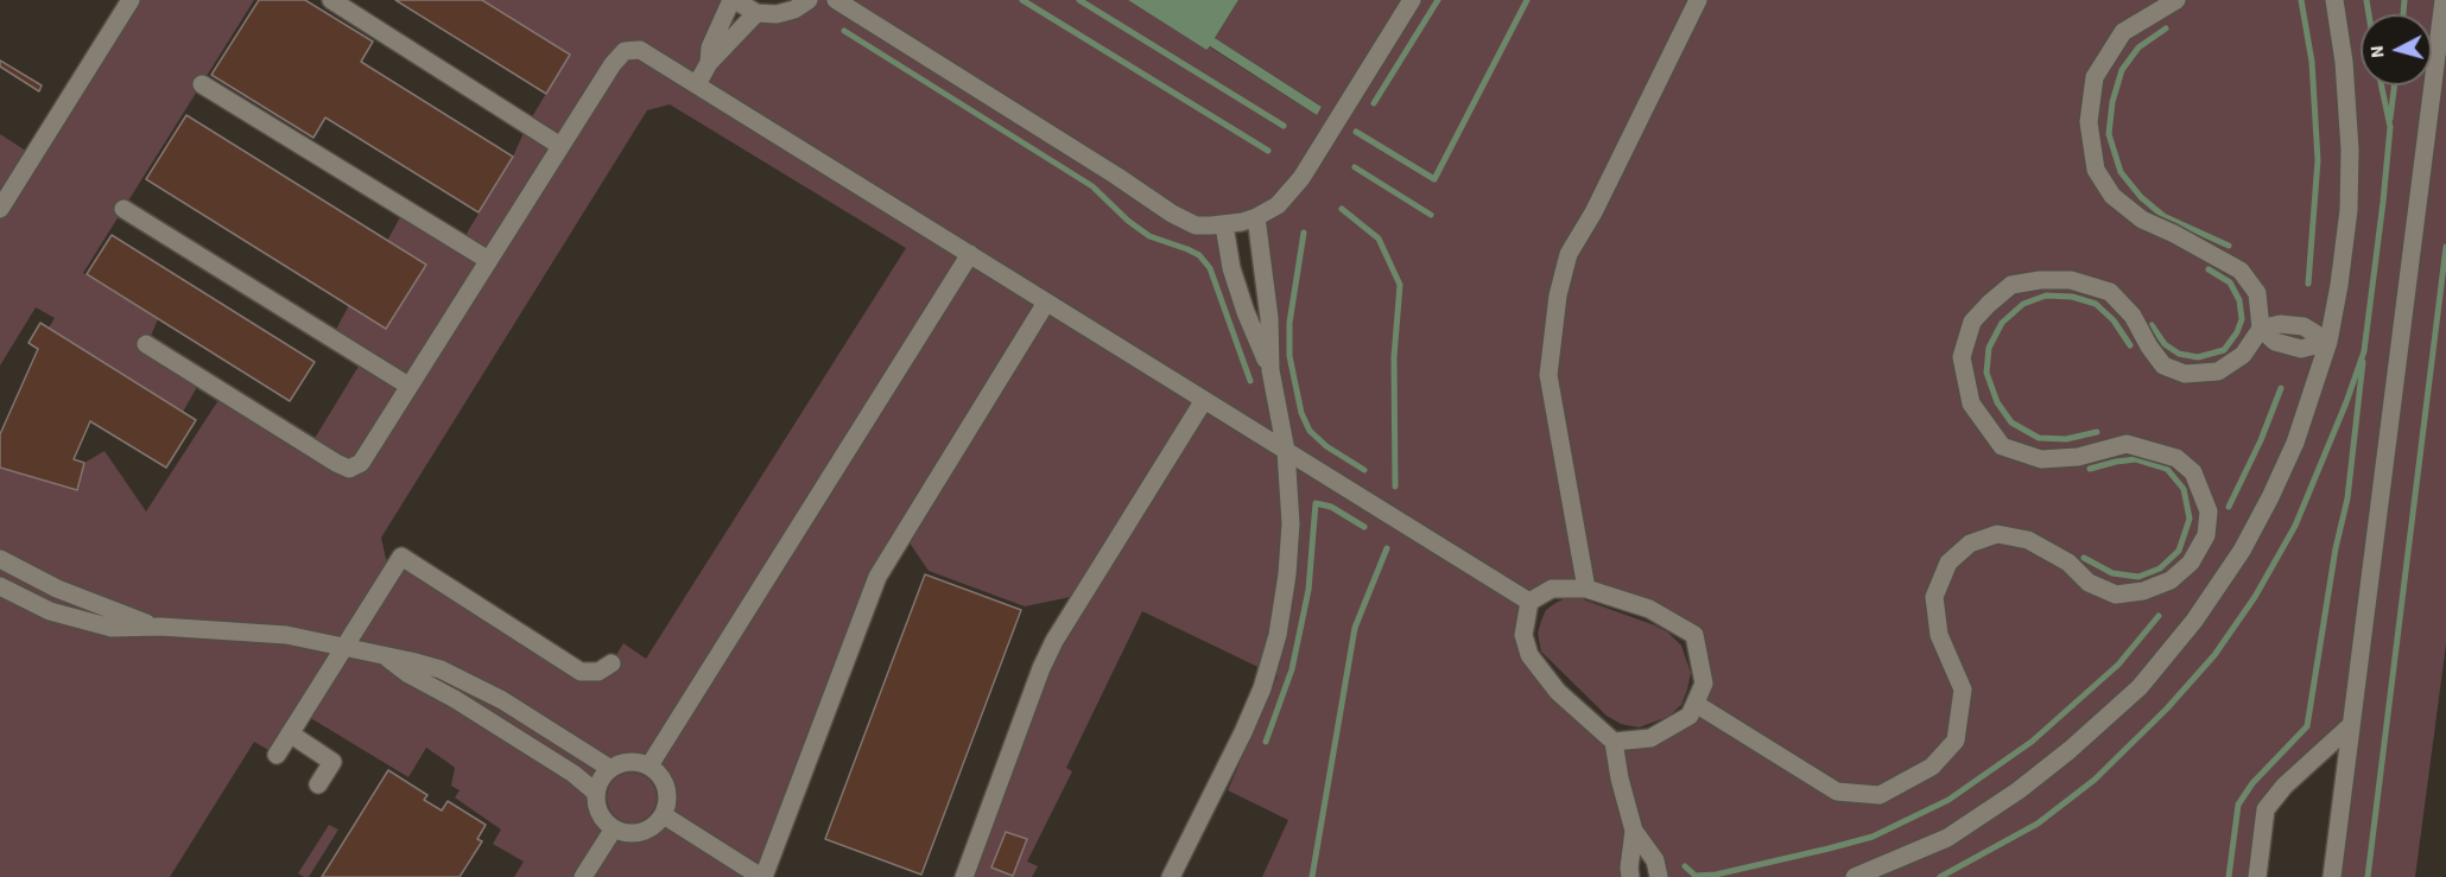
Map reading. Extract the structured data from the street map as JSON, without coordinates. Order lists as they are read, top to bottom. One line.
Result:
{"north":"left"}
